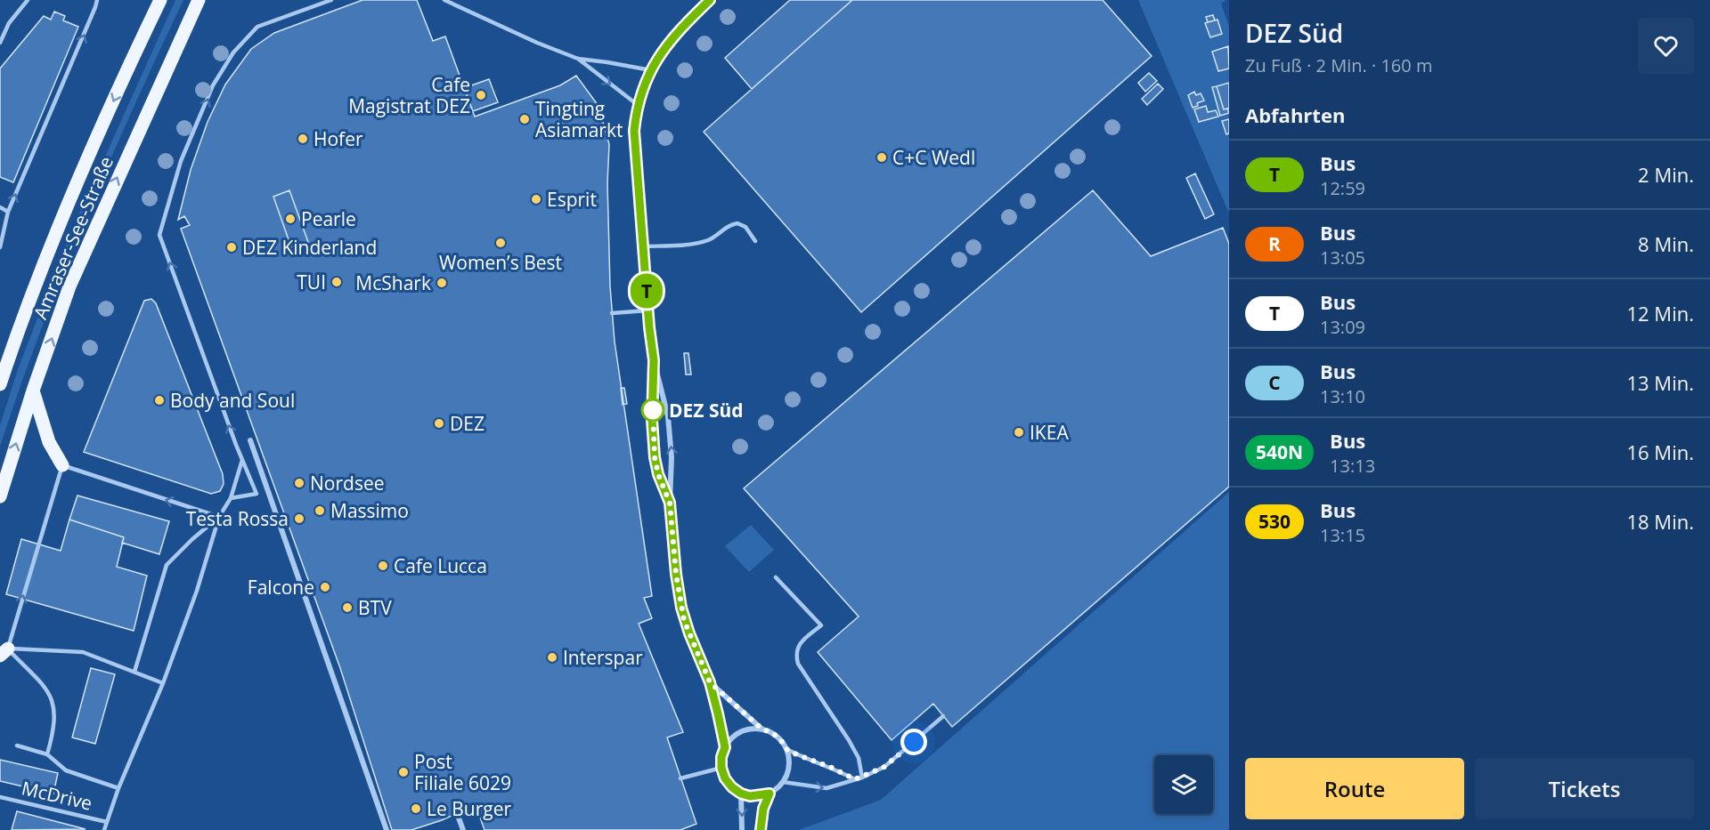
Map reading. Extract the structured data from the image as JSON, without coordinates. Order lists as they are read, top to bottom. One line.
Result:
{"streets":{"main road":["Amraser-See-Straße"],"lane":["McDrive"]},"places":["Cafe Magistrat DEZ","Tingting Asiamarkt","Hofer","C+C Wedl","Esprit","Pearle","Women’s Best","DEZ Kinderland","TUI","McShark","Body and Soul","DEZ Süd","DEZ","IKEA","Nordsee","Massimo","Testa Rossa","Cafe Lucca","Falcone","BTV","Interspar","Post Filiale 6029","Le Burger"],"lines":["bus line T"],"page":{"on_map":"T","heading":[["DEZ Süd","Zu Fuß · 2 Min. · 160 m"],"Abfahrten"],"list":[{"mark":"T","name":"Bus","note":"12:59","value":"2 Min."},{"mark":"R","name":"Bus","note":"13:05","value":"8 Min."},{"mark":"T","name":"Bus","note":"13:09","value":"12 Min."},{"mark":"C","name":"Bus","note":"13:10","value":"13 Min."},{"mark":"540N","name":"Bus","note":"13:13","value":"16 Min."},{"mark":"530","name":"Bus","note":"13:15","value":"18 Min."}],"buttons":["Route","Tickets"]}}
